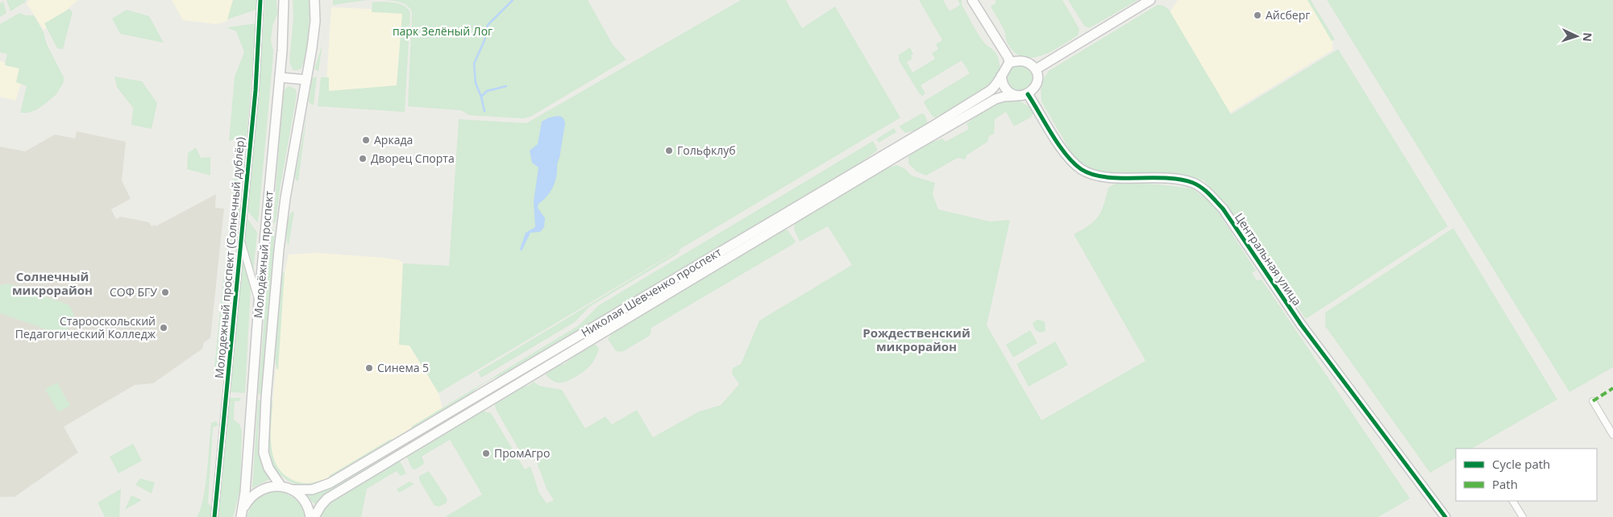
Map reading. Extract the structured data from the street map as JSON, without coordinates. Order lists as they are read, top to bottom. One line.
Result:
{"streets":{"main road":["Молодёжный проспект","Центральная улица","Николая Шевченко проспект"],"street":["Молодежный проспект (Солнечный дублёр)"]},"crossings":[["Молодёжный проспект","Николая Шевченко проспект"],["Центральная улица","Николая Шевченко проспект"]],"districts":["Солнечный микрорайон","Рождественский микрорайон"],"parks":["парк Зелёный Лог"],"places":["Айсберг","Аркада","Гольфклуб","Дворец Спорта","СОФ БГУ","Старооскольский Педагогический Колледж","Синема 5","ПромАгро"],"legend":["Cycle path","Path"],"north":"right"}
